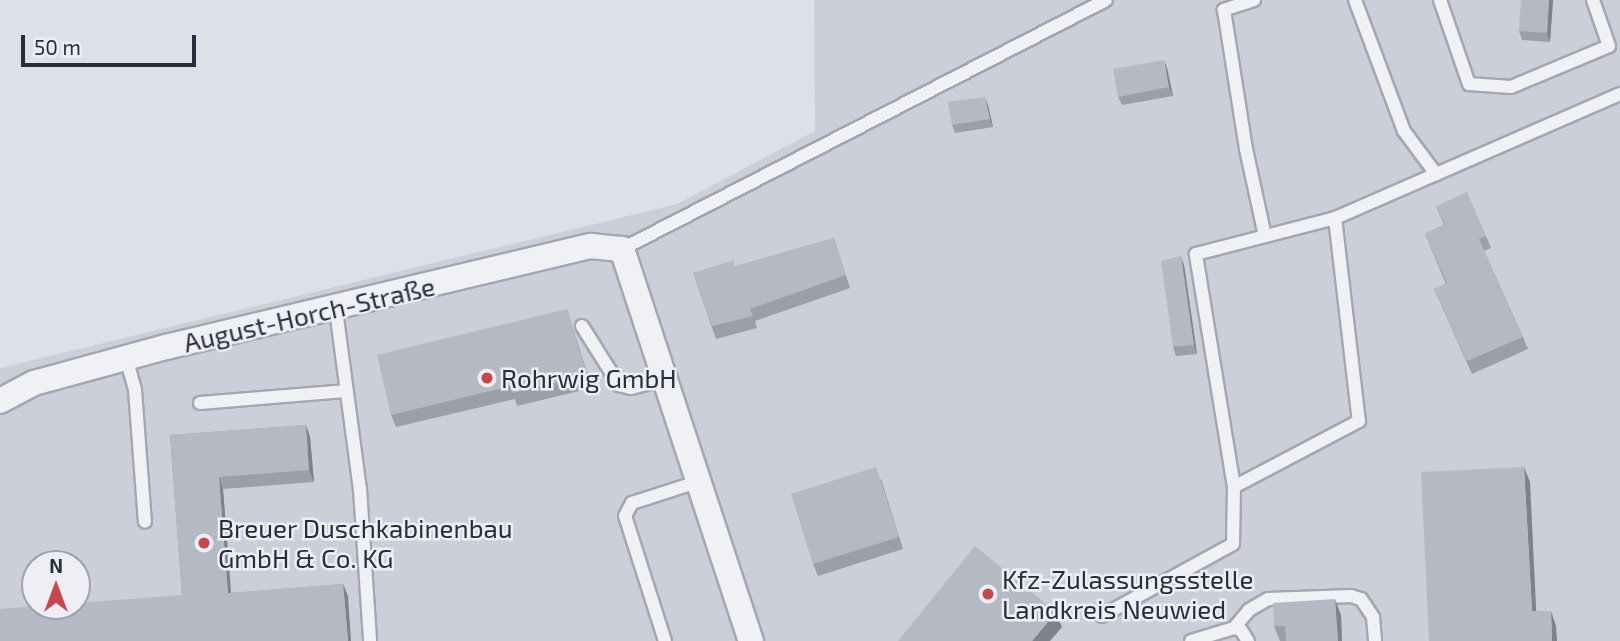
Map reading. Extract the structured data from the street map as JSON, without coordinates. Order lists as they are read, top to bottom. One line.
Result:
{"streets":{"street":["August-Horch-Straße"]},"places":["Rohrwig GmbH","Breuer Duschkabinenbau GmbH & Co. KG","Kfz-Zulassungsstelle Landkreis Neuwied"],"scale_bar":"50 m","north":"top"}
